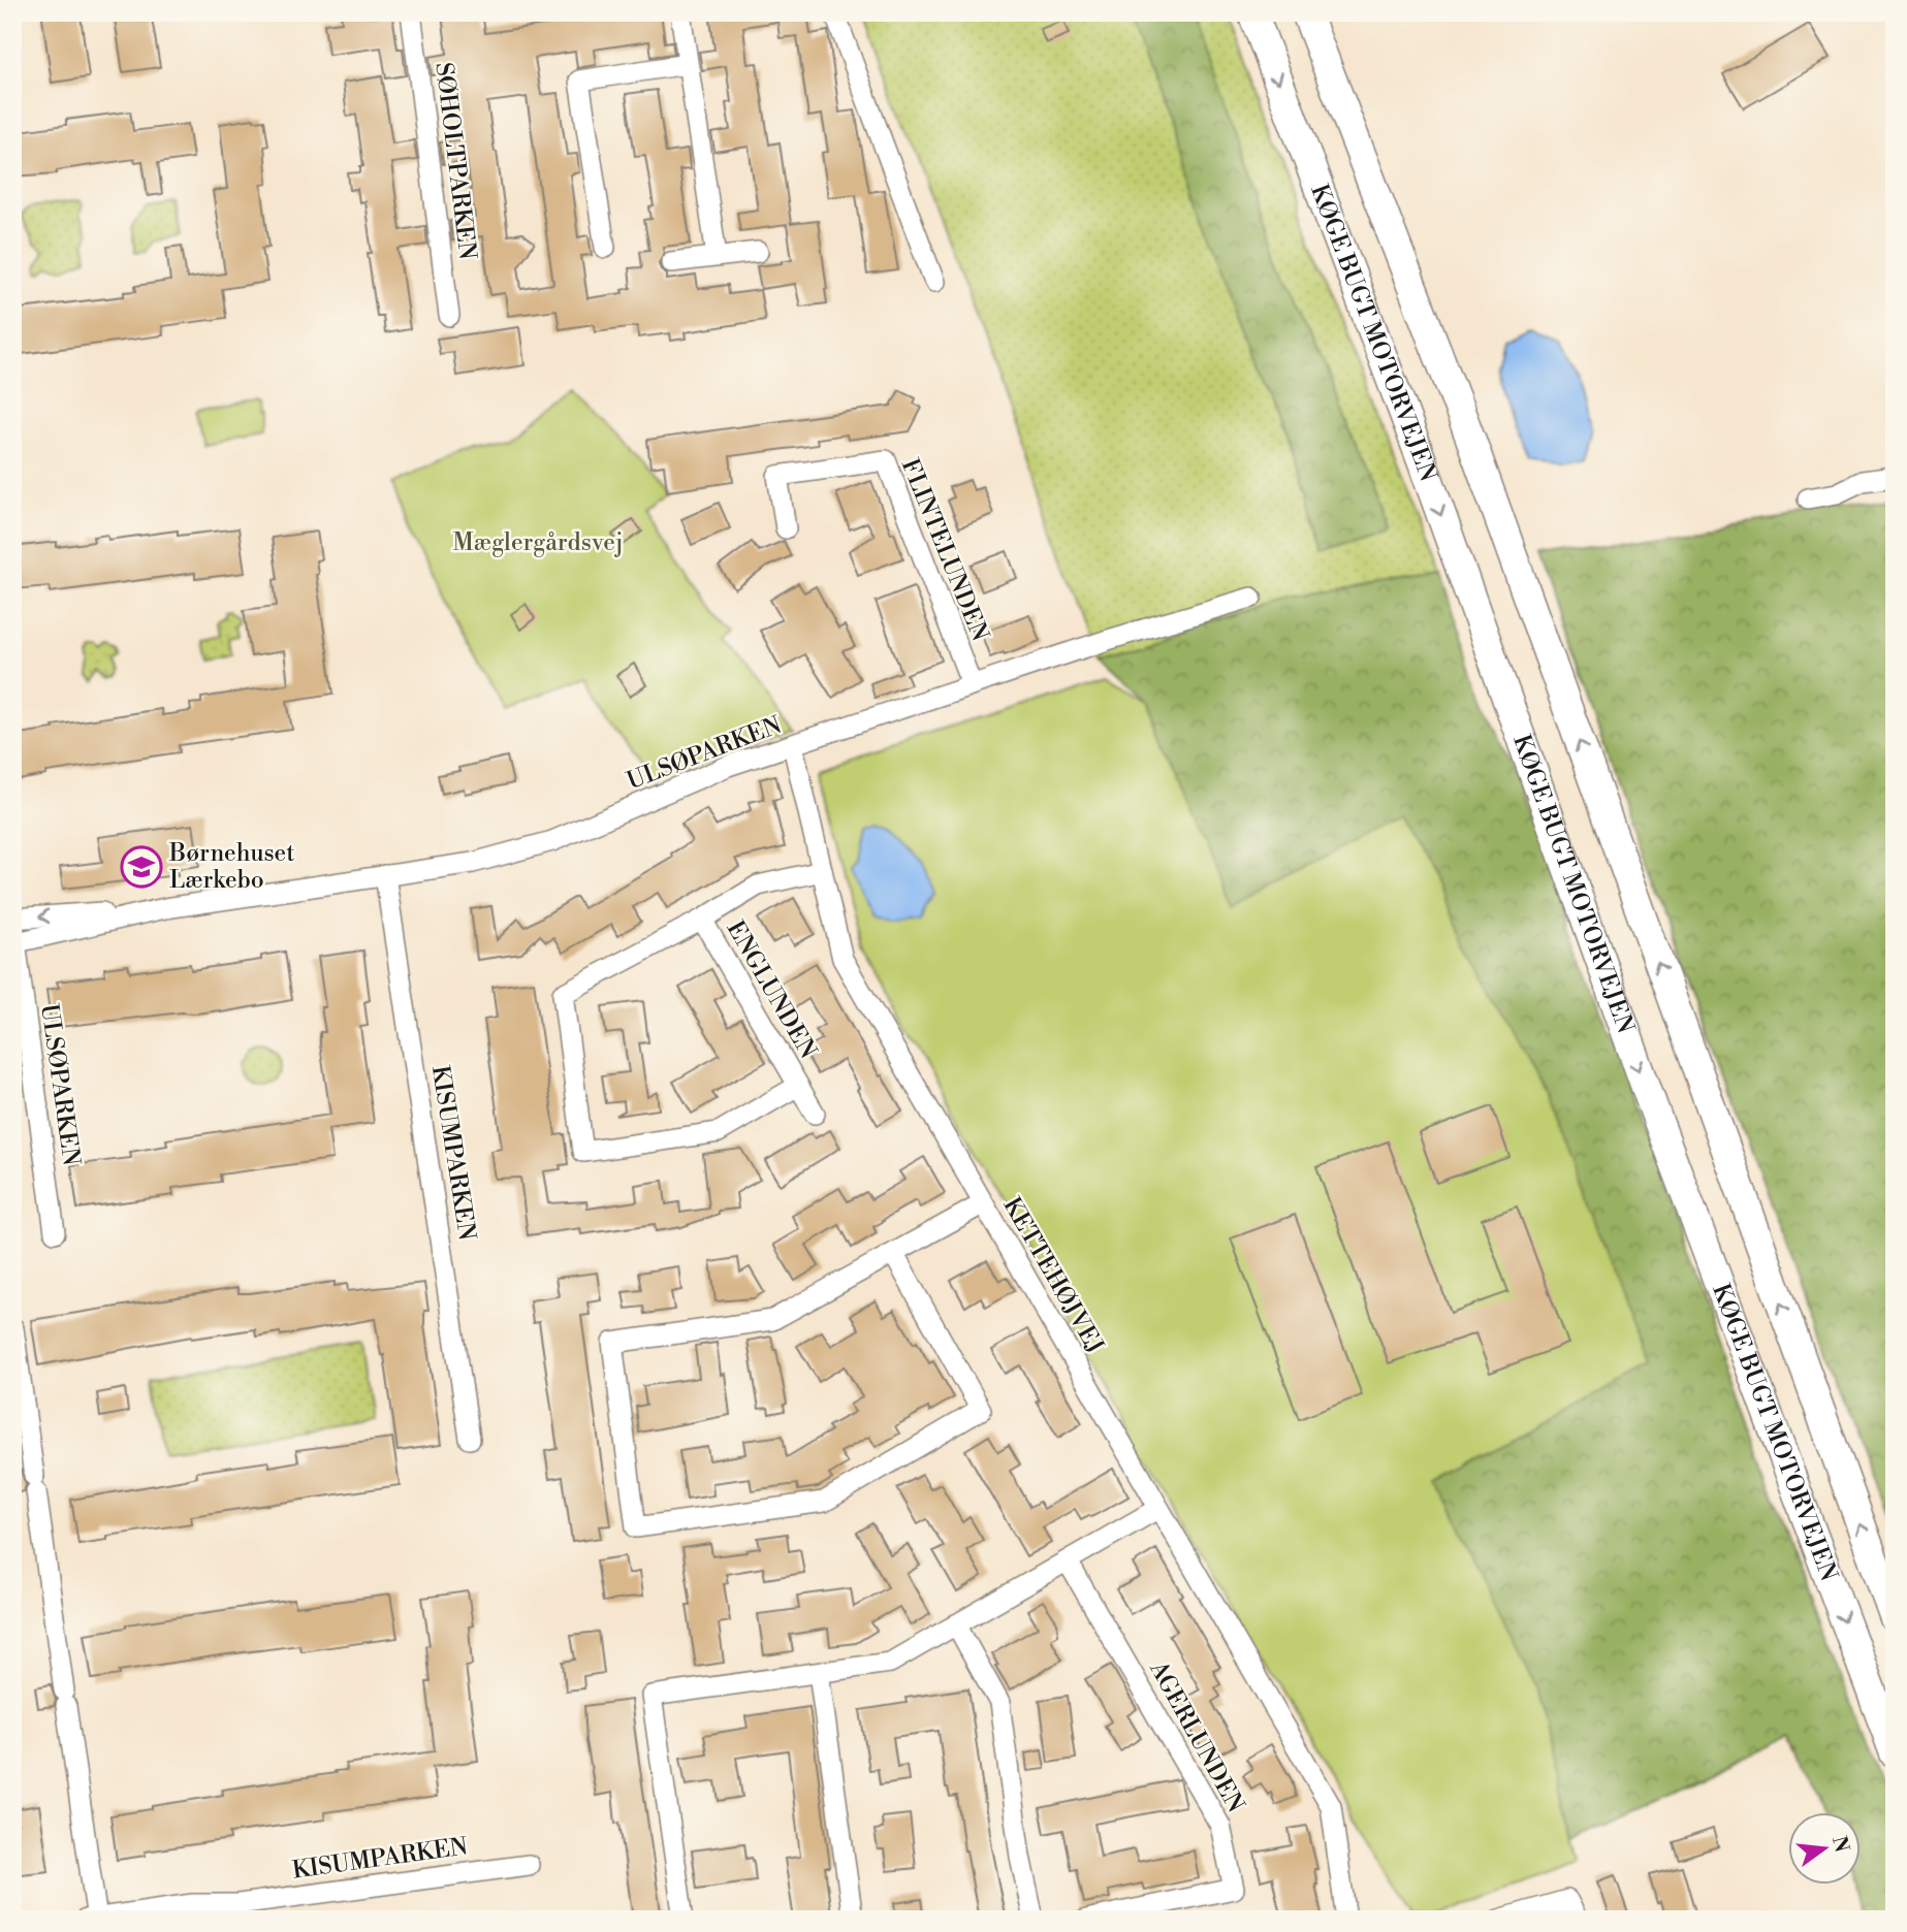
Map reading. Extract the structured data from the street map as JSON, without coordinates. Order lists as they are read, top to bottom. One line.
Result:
{"streets":{"highway":["KØGE BUGT MOTORVEJEN"],"street":["SØHOLTPARKEN","FLINTELUNDEN","ULSØPARKEN","ENGLUNDEN","KISUMPARKEN","KETTEHØJVEJ","AGERLUNDEN"]},"crossings":[["FLINTELUNDEN","ULSØPARKEN"],["ULSØPARKEN","KISUMPARKEN"],["ULSØPARKEN","KETTEHØJVEJ"],["ENGLUNDEN","KETTEHØJVEJ"]],"parks":["Mæglergårdsvej"],"places":{"school or university":["Børnehuset Lærkebo"]},"north":"right"}
